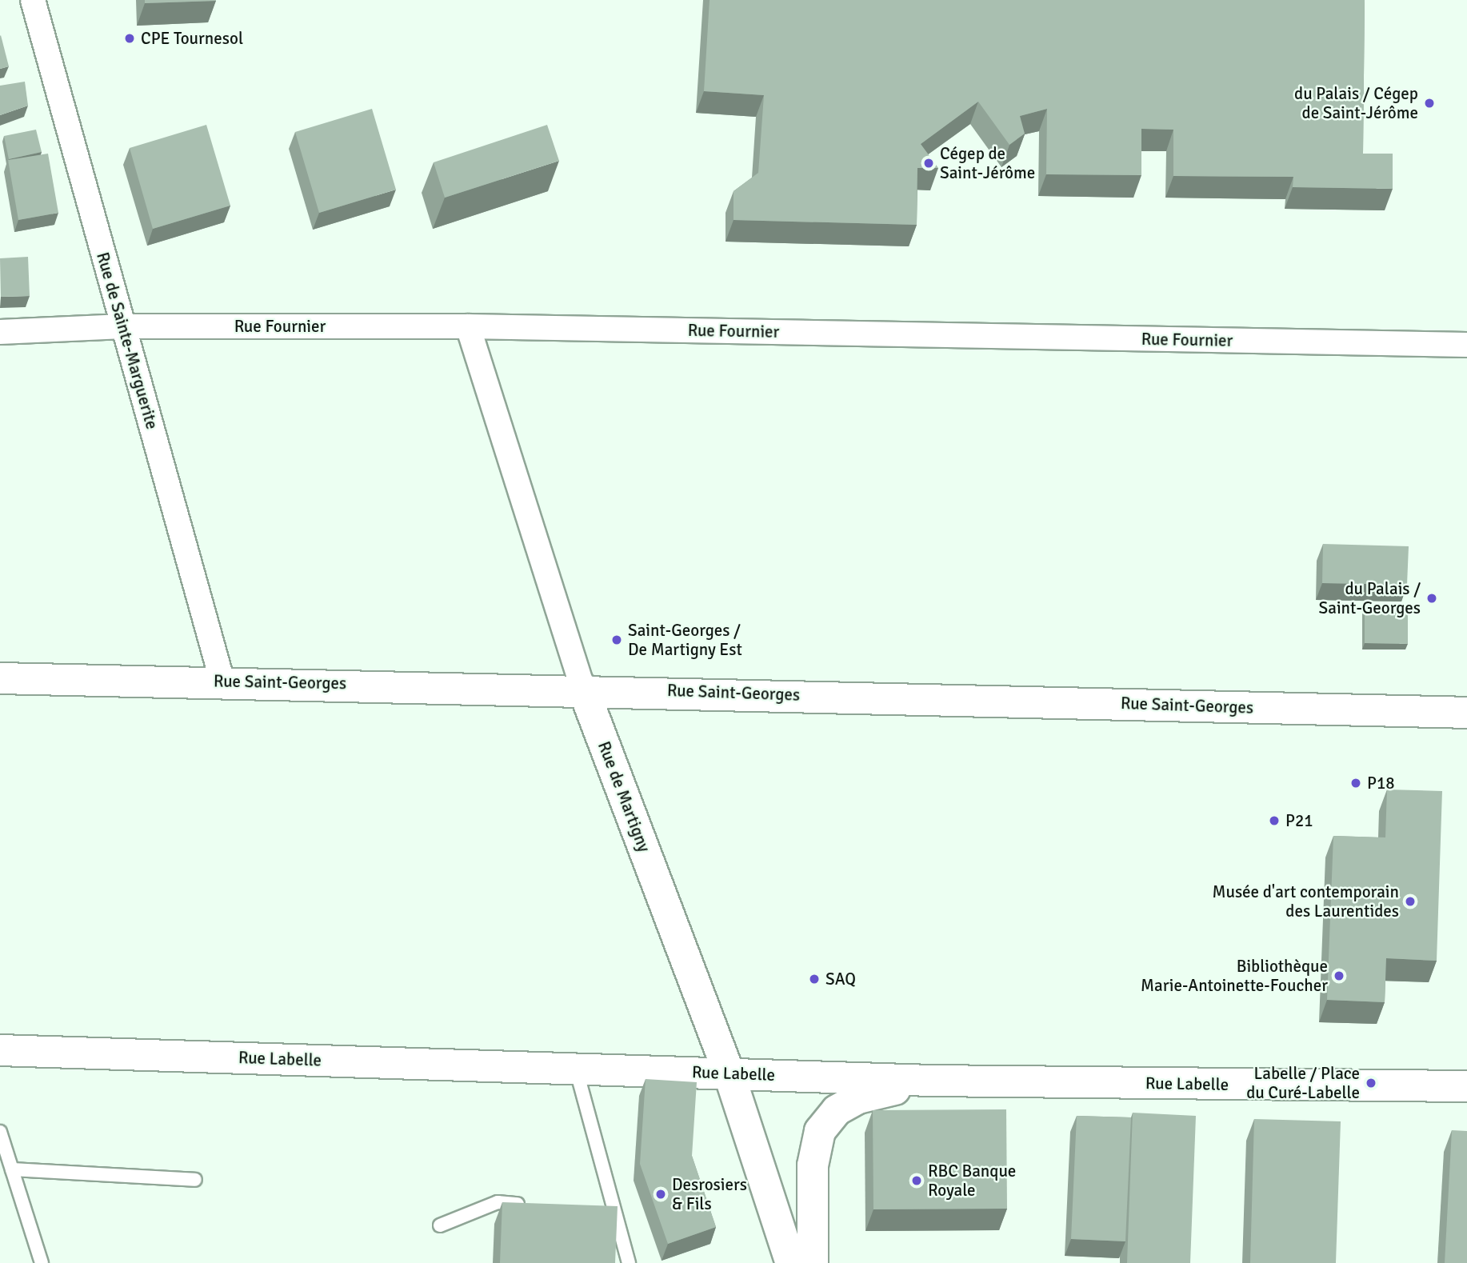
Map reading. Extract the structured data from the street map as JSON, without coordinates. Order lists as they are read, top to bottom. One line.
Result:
{"streets":{"main road":["Rue Saint-Georges","Rue de Martigny","Rue Labelle"],"street":["Rue Fournier","Rue de Sainte-Marguerite"]},"crossings":[["Rue Fournier","Rue de Sainte-Marguerite"],["Rue Fournier","Rue de Martigny"],["Rue de Sainte-Marguerite","Rue Saint-Georges"],["Rue Saint-Georges","Rue de Martigny"],["Rue de Martigny","Rue Labelle"]],"places":["CPE Tournesol","du Palais / Cégep de Saint-Jérôme","Cégep de Saint-Jérôme","du Palais / Saint-Georges","Saint-Georges / De Martigny Est","P18","P21","Musée d'art contemporain des Laurentides","Bibliothèque Marie-Antoinette-Foucher","SAQ","Labelle / Place du Curé-Labelle","RBC Banque Royale","Desrosiers & Fils"]}
